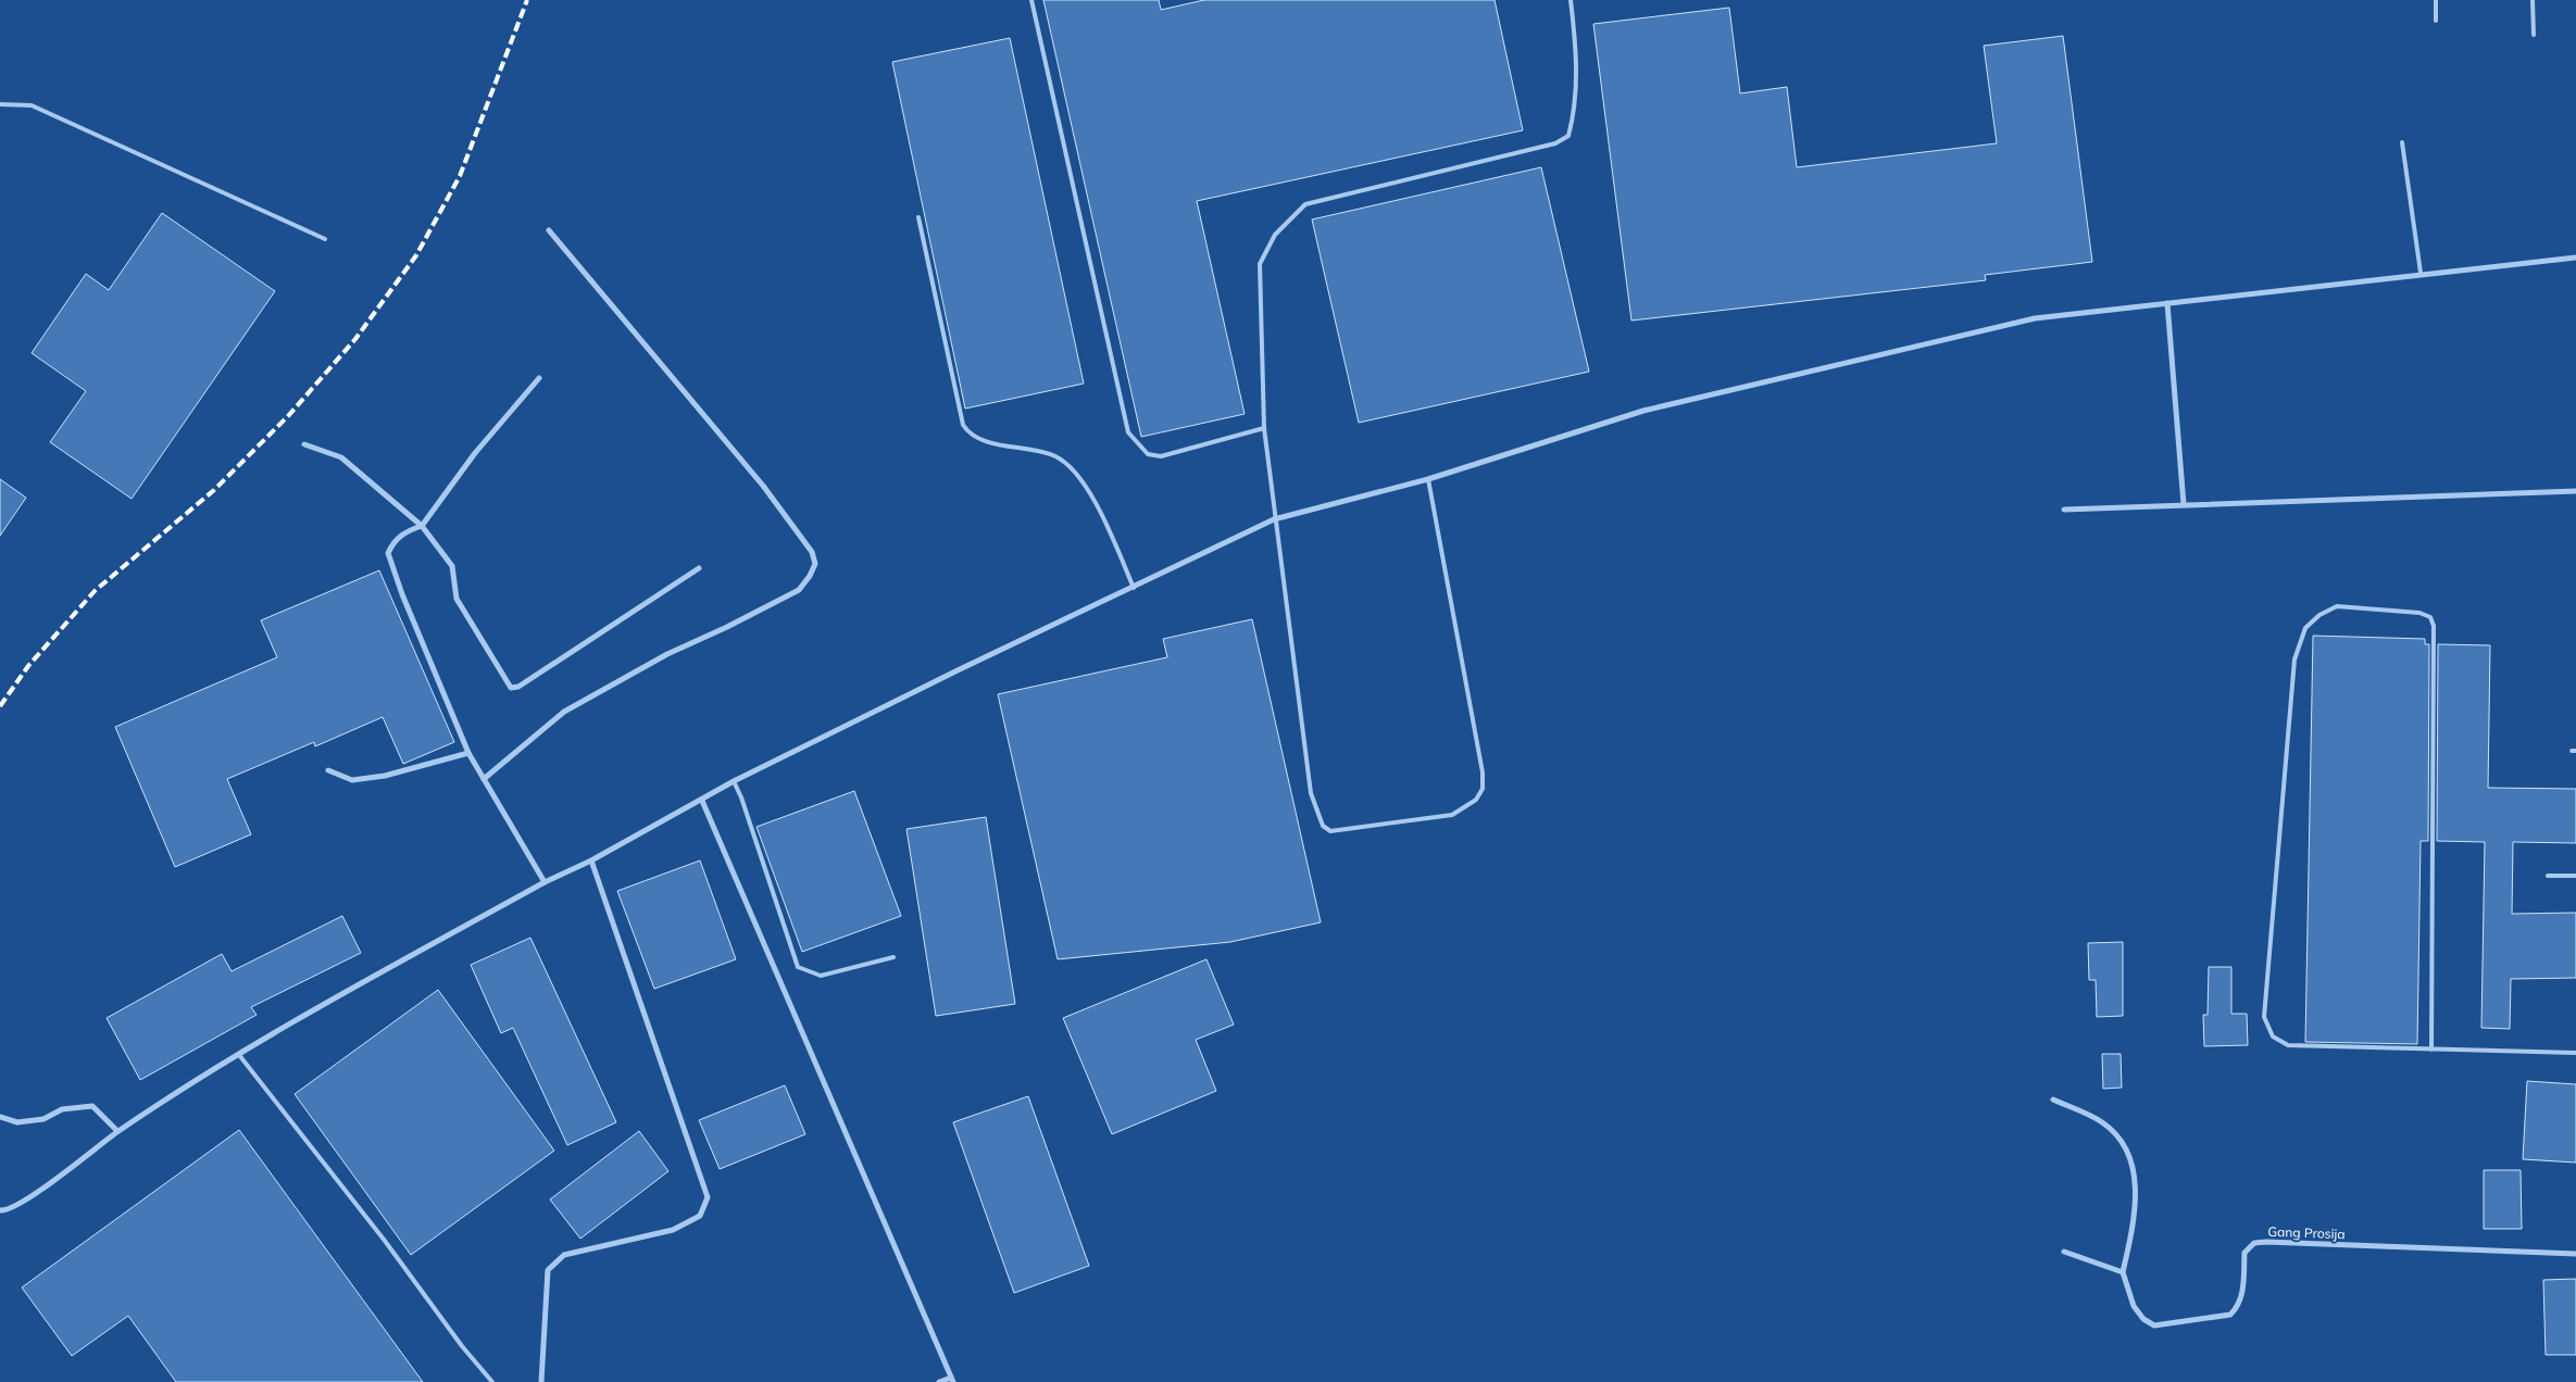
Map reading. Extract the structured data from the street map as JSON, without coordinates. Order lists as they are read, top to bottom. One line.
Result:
{"streets":{"street":["Gang Prosija"]}}
